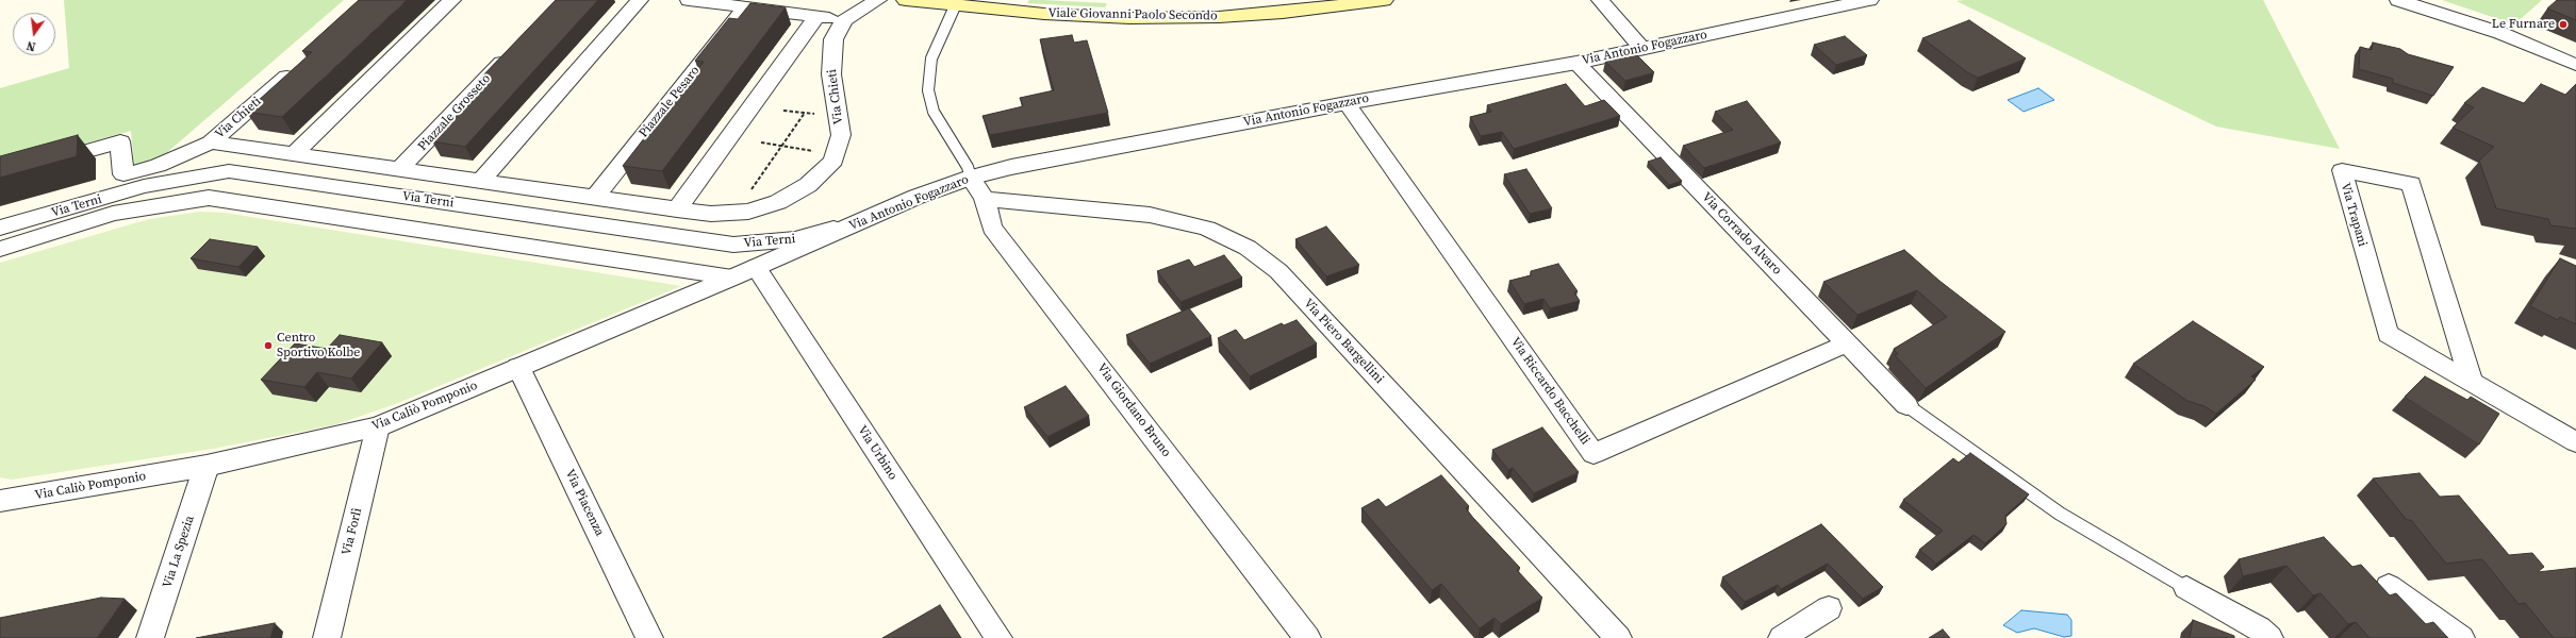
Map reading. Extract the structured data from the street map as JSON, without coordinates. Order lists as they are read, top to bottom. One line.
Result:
{"streets":{"main road":["Viale Giovanni Paolo Secondo"],"street":["Via Antonio Fogazzaro","Via Chieti","Piazzale Pesaro","Piazzale Grosseto","Via Terni","Via Trapani","Via Corrado Alvaro","Via Piero Bargellini","Via Riccardo Bacchelli","Via Caliò Pomponio","Via Giordano Bruno","Via Urbino","Via Piacenza","Via Forlì","Via La Spezia"]},"crossings":[["Via Antonio Fogazzaro","Via Terni"],["Via Antonio Fogazzaro","Via Corrado Alvaro"],["Via Antonio Fogazzaro","Via Riccardo Bacchelli"],["Via Antonio Fogazzaro","Via Caliò Pomponio"],["Via Antonio Fogazzaro","Via Giordano Bruno"],["Via Antonio Fogazzaro","Via Urbino"],["Via Chieti","Piazzale Pesaro"],["Via Chieti","Piazzale Grosseto"],["Via Terni","Via Caliò Pomponio"],["Via Corrado Alvaro","Via Riccardo Bacchelli"],["Via Piero Bargellini","Via Giordano Bruno"],["Via Caliò Pomponio","Via Urbino"],["Via Caliò Pomponio","Via Piacenza"],["Via Caliò Pomponio","Via Forlì"],["Via Caliò Pomponio","Via La Spezia"]],"places":["Le Furnare","Centro Sportivo Kolbe"],"north":"bottom"}
